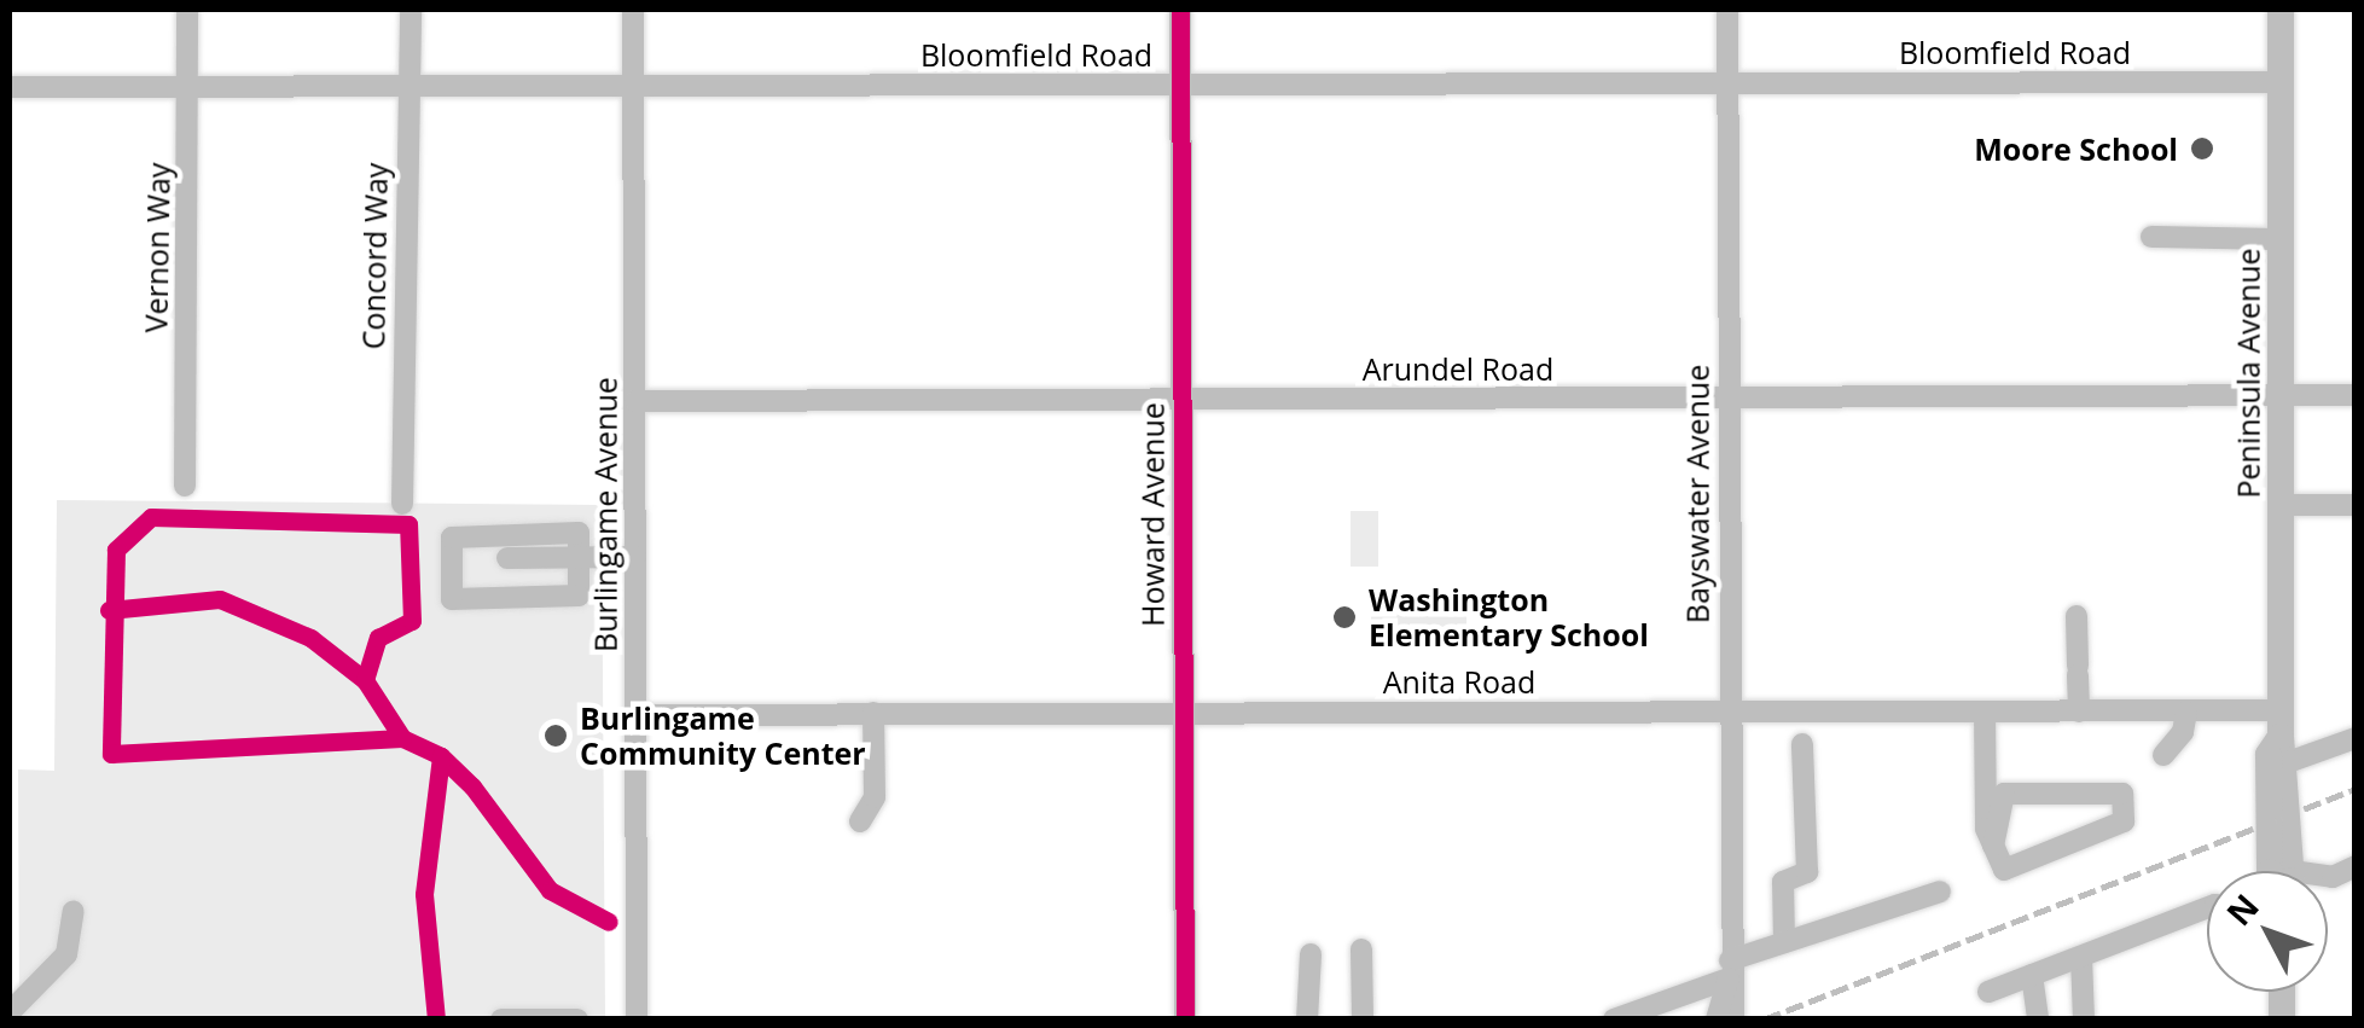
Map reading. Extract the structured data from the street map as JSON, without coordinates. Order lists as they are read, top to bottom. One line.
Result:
{"streets":{"main road":["Peninsula Avenue"],"street":["Bloomfield Road","Vernon Way","Concord Way","Arundel Road","Bayswater Avenue","Burlingame Avenue","Howard Avenue","Anita Road"]},"crossings":[["Bloomfield Road","Vernon Way"],["Bloomfield Road","Concord Way"],["Bloomfield Road","Peninsula Avenue"],["Bloomfield Road","Bayswater Avenue"],["Bloomfield Road","Burlingame Avenue"],["Bloomfield Road","Howard Avenue"],["Arundel Road","Peninsula Avenue"],["Arundel Road","Bayswater Avenue"],["Arundel Road","Burlingame Avenue"],["Arundel Road","Howard Avenue"],["Peninsula Avenue","Anita Road"],["Bayswater Avenue","Anita Road"],["Burlingame Avenue","Anita Road"],["Howard Avenue","Anita Road"]],"places":["Moore School","Washington Elementary School","Burlingame Community Center"],"north":"top left"}
